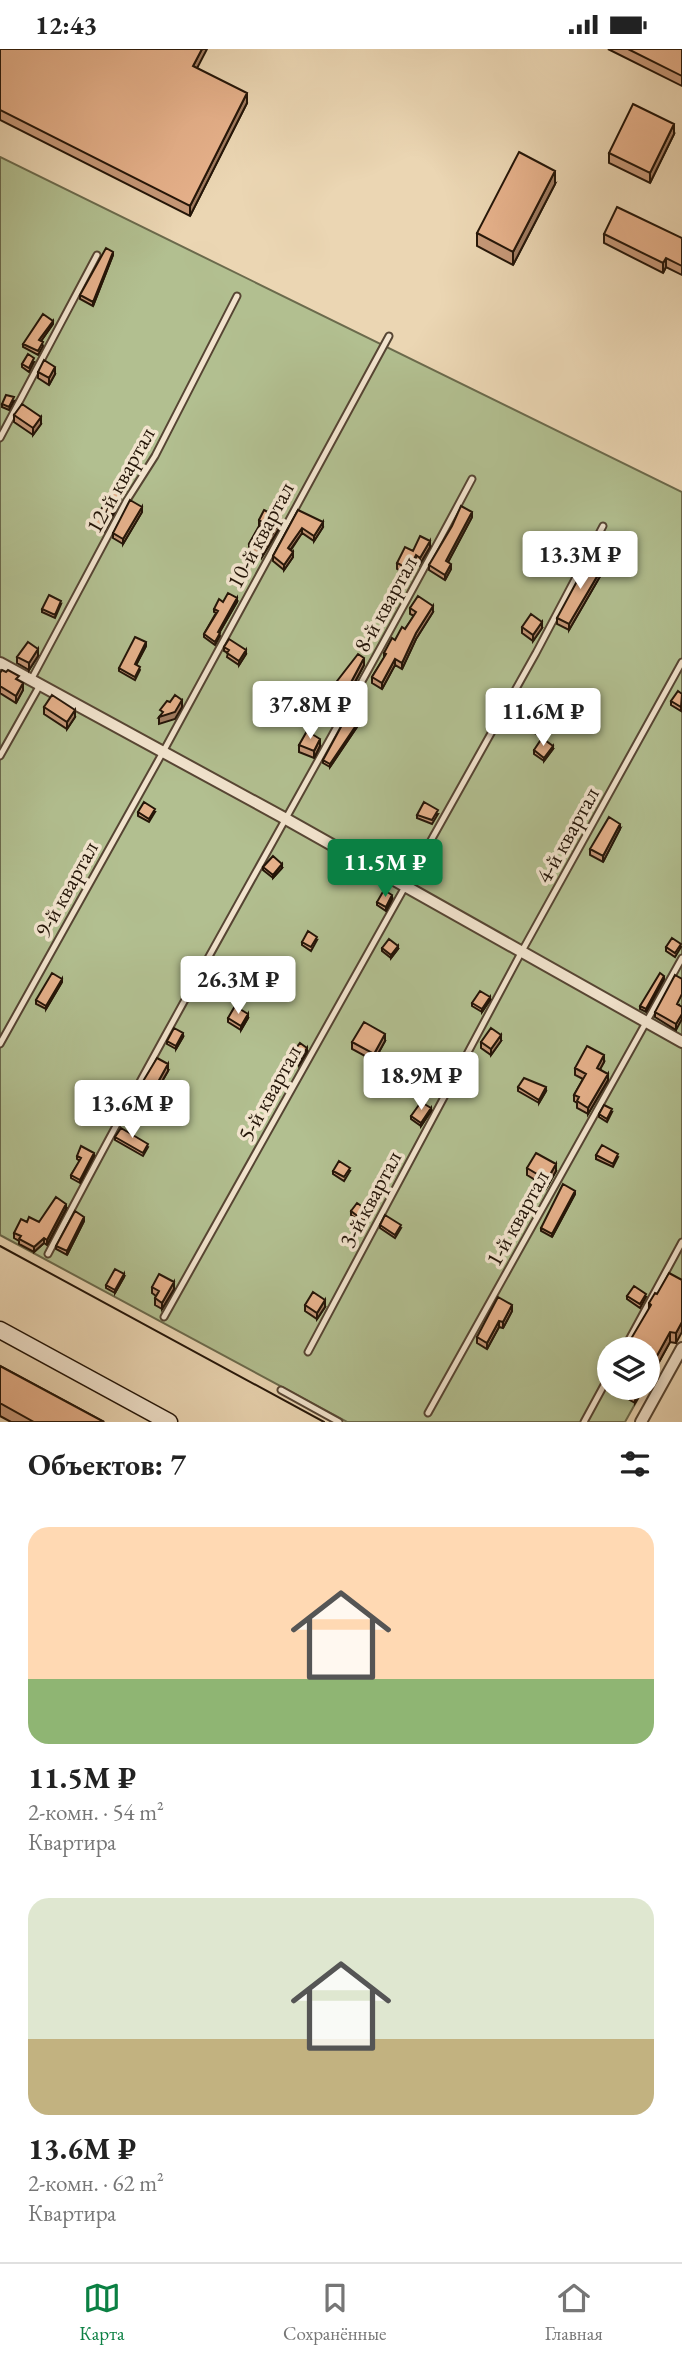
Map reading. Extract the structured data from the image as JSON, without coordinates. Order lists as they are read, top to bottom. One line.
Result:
{"streets":{"lane":["12-й квартал","10-й квартал","8-й квартал","4-й квартал","9-й квартал","5-й квартал","3-й квартал","1-й квартал"]},"crossings":[["10-й квартал","9-й квартал"],["4-й квартал","3-й квартал"]],"page":{"status":"12:43","price":["13.3M ₽","37.8M ₽","11.6M ₽","11.5M ₽","26.3M ₽","18.9M ₽","13.6M ₽"],"heading":"Объектов: 7","list":[{"name":"11.5M ₽","note":"2-комн. · 54 m² · Квартира"},{"name":"13.6M ₽","note":"2-комн. · 62 m² · Квартира"}],"tabs":["Карта","Сохранённые","Главная"]}}
